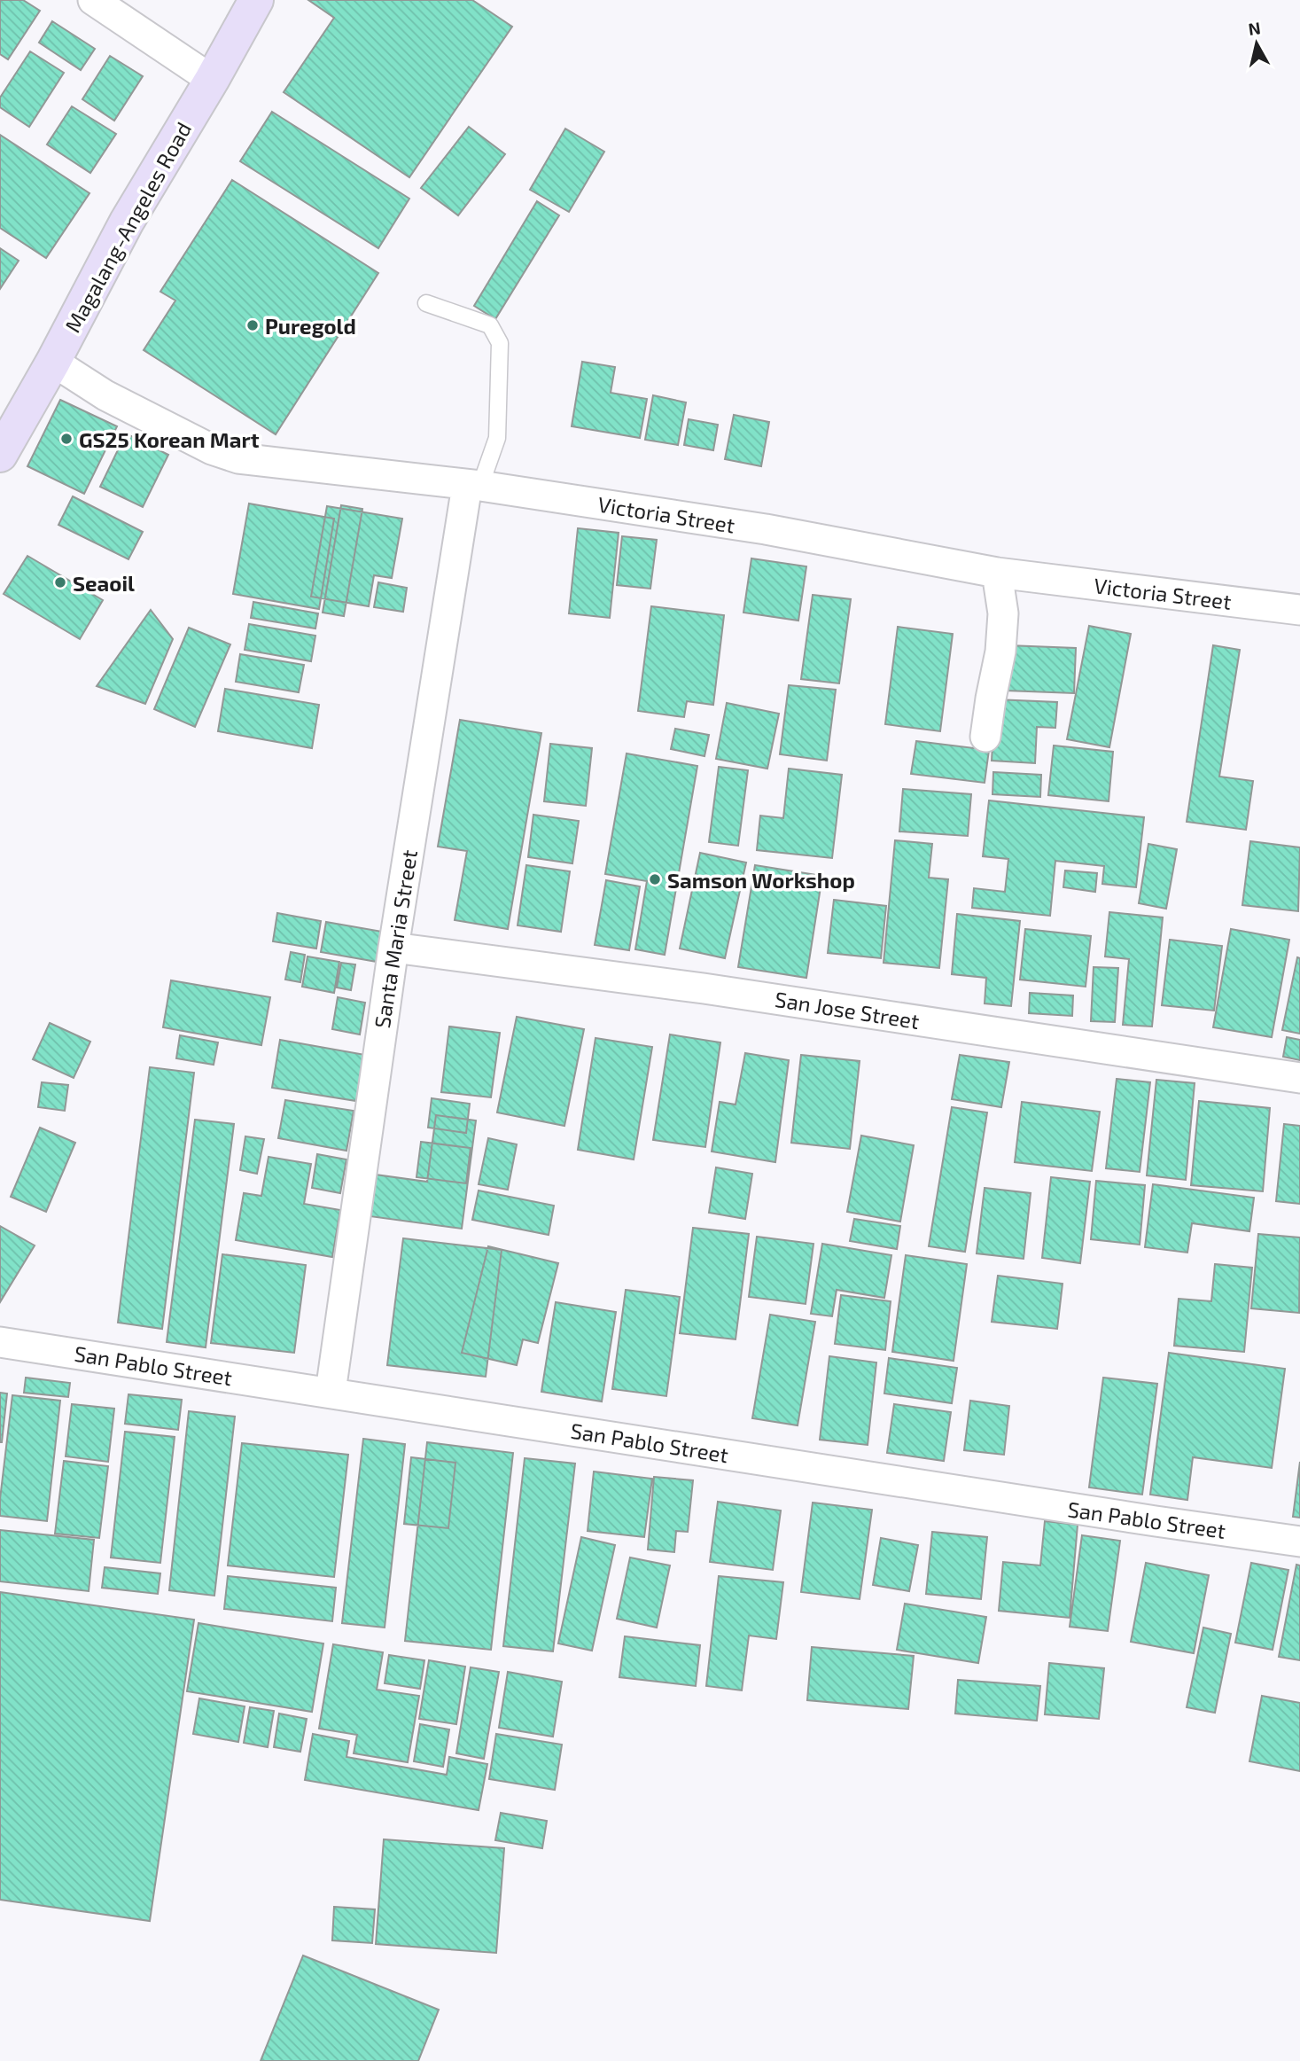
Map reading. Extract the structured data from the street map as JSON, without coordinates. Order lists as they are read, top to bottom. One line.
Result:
{"streets":{"main road":["Magalang-Angeles Road"],"street":["Victoria Street","Santa Maria Street","San Jose Street","San Pablo Street"]},"crossings":[["Magalang-Angeles Road","Victoria Street"],["Victoria Street","Santa Maria Street"],["Santa Maria Street","San Jose Street"],["Santa Maria Street","San Pablo Street"]],"places":["Puregold","GS25 Korean Mart","Seaoil","Samson Workshop"],"north":"top"}
